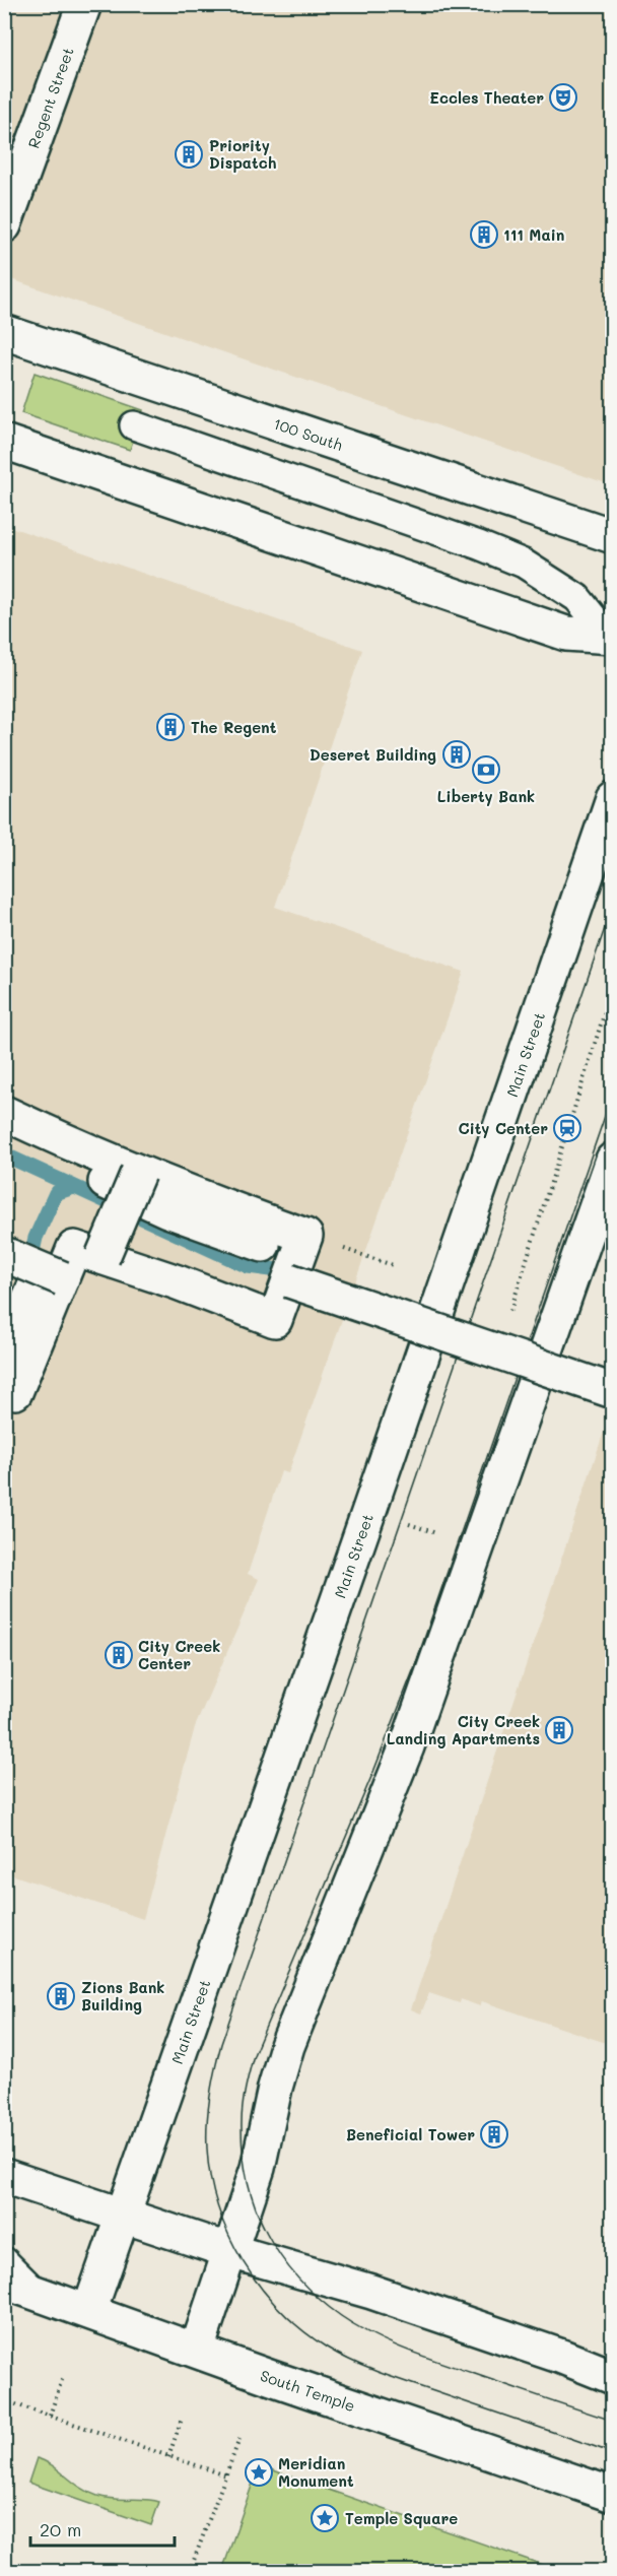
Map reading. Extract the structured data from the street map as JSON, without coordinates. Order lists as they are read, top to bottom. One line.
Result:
{"streets":{"street":["Regent Street","100 South","Main Street","South Temple"]},"crossings":[["Main Street","South Temple"]],"places":{"theatre":["Eccles Theater"],"building":["Priority Dispatch","111 Main","The Regent","Deseret Building","City Creek Center","City Creek Landing Apartments","Zions Bank Building","Beneficial Tower"],"bank":["Liberty Bank"],"station":["City Center"],"place":["Meridian Monument","Temple Square"]},"scale_bar":"20 m"}
